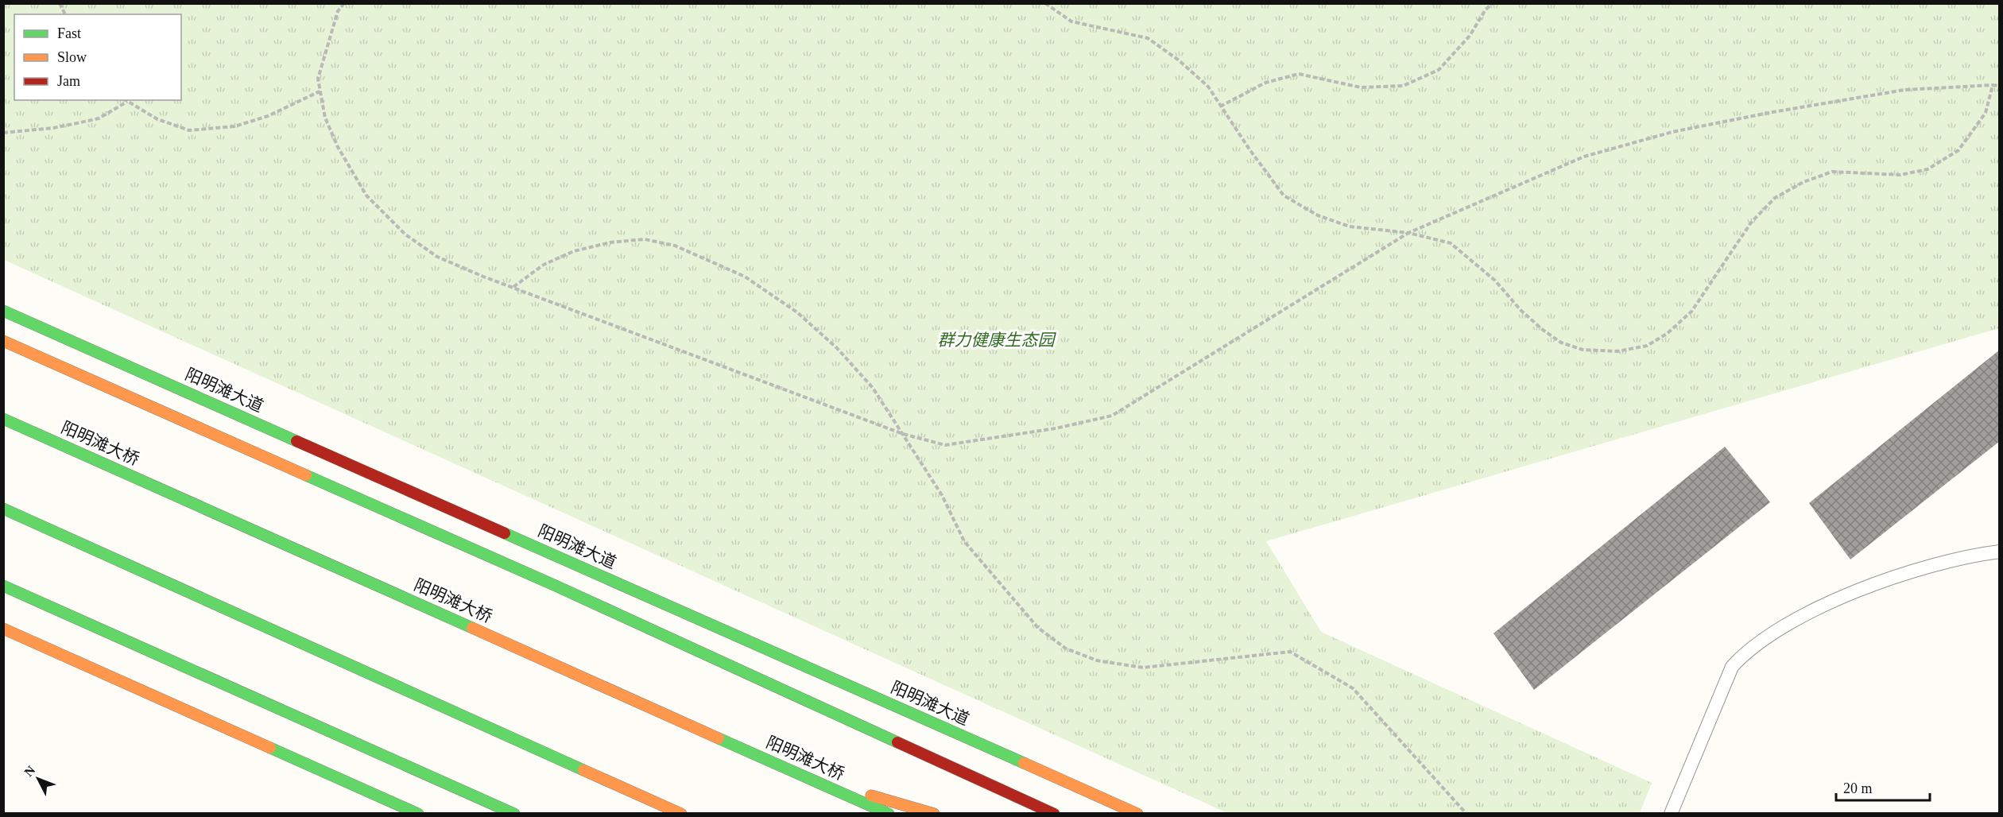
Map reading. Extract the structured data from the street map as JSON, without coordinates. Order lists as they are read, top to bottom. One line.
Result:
{"streets":{"highway":["阳明滩大道","阳明滩大桥"]},"parks":["群力健康生态园"],"legend":["Fast","Slow","Jam"],"scale_bar":"20 m","north":"top left"}
